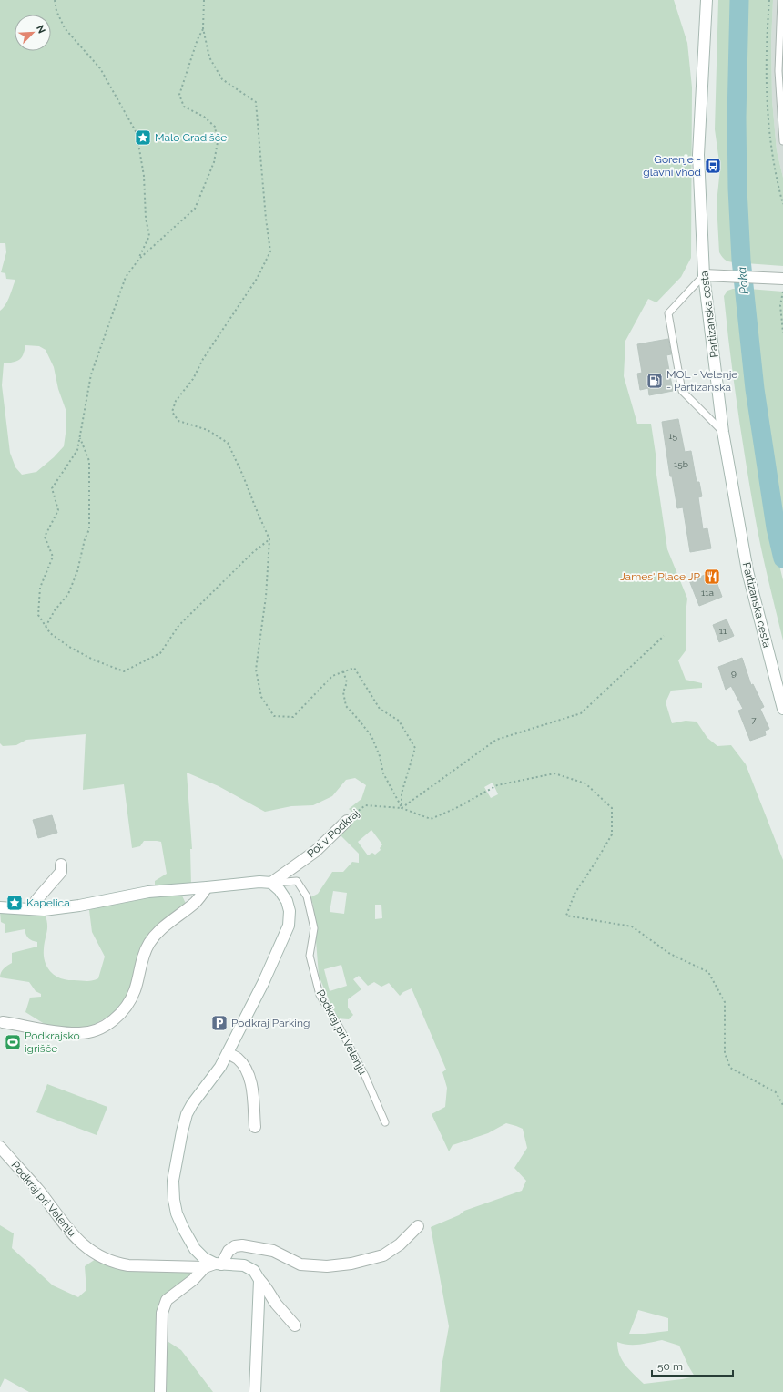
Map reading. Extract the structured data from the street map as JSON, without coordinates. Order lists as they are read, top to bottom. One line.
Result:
{"streets":{"street":["Partizanska cesta","Pot v Podkraj","Podkraj pri Velenju"]},"crossings":[["Pot v Podkraj","Podkraj pri Velenju"]],"water":["Paka"],"places":{"place":["Malo Gradišče","Kapelica"],"bus stop":["Gorenje - glavni vhod"],"fuel station":["MOL - Velenje - Partizanska"],"restaurant":["James' Place JP"],"parking":["Podkraj Parking"],"sports":["Podkrajsko igrišče"]},"house_numbers":["15","15b","11a","11","9","7"],"scale_bar":"50 m","north":"top right"}
